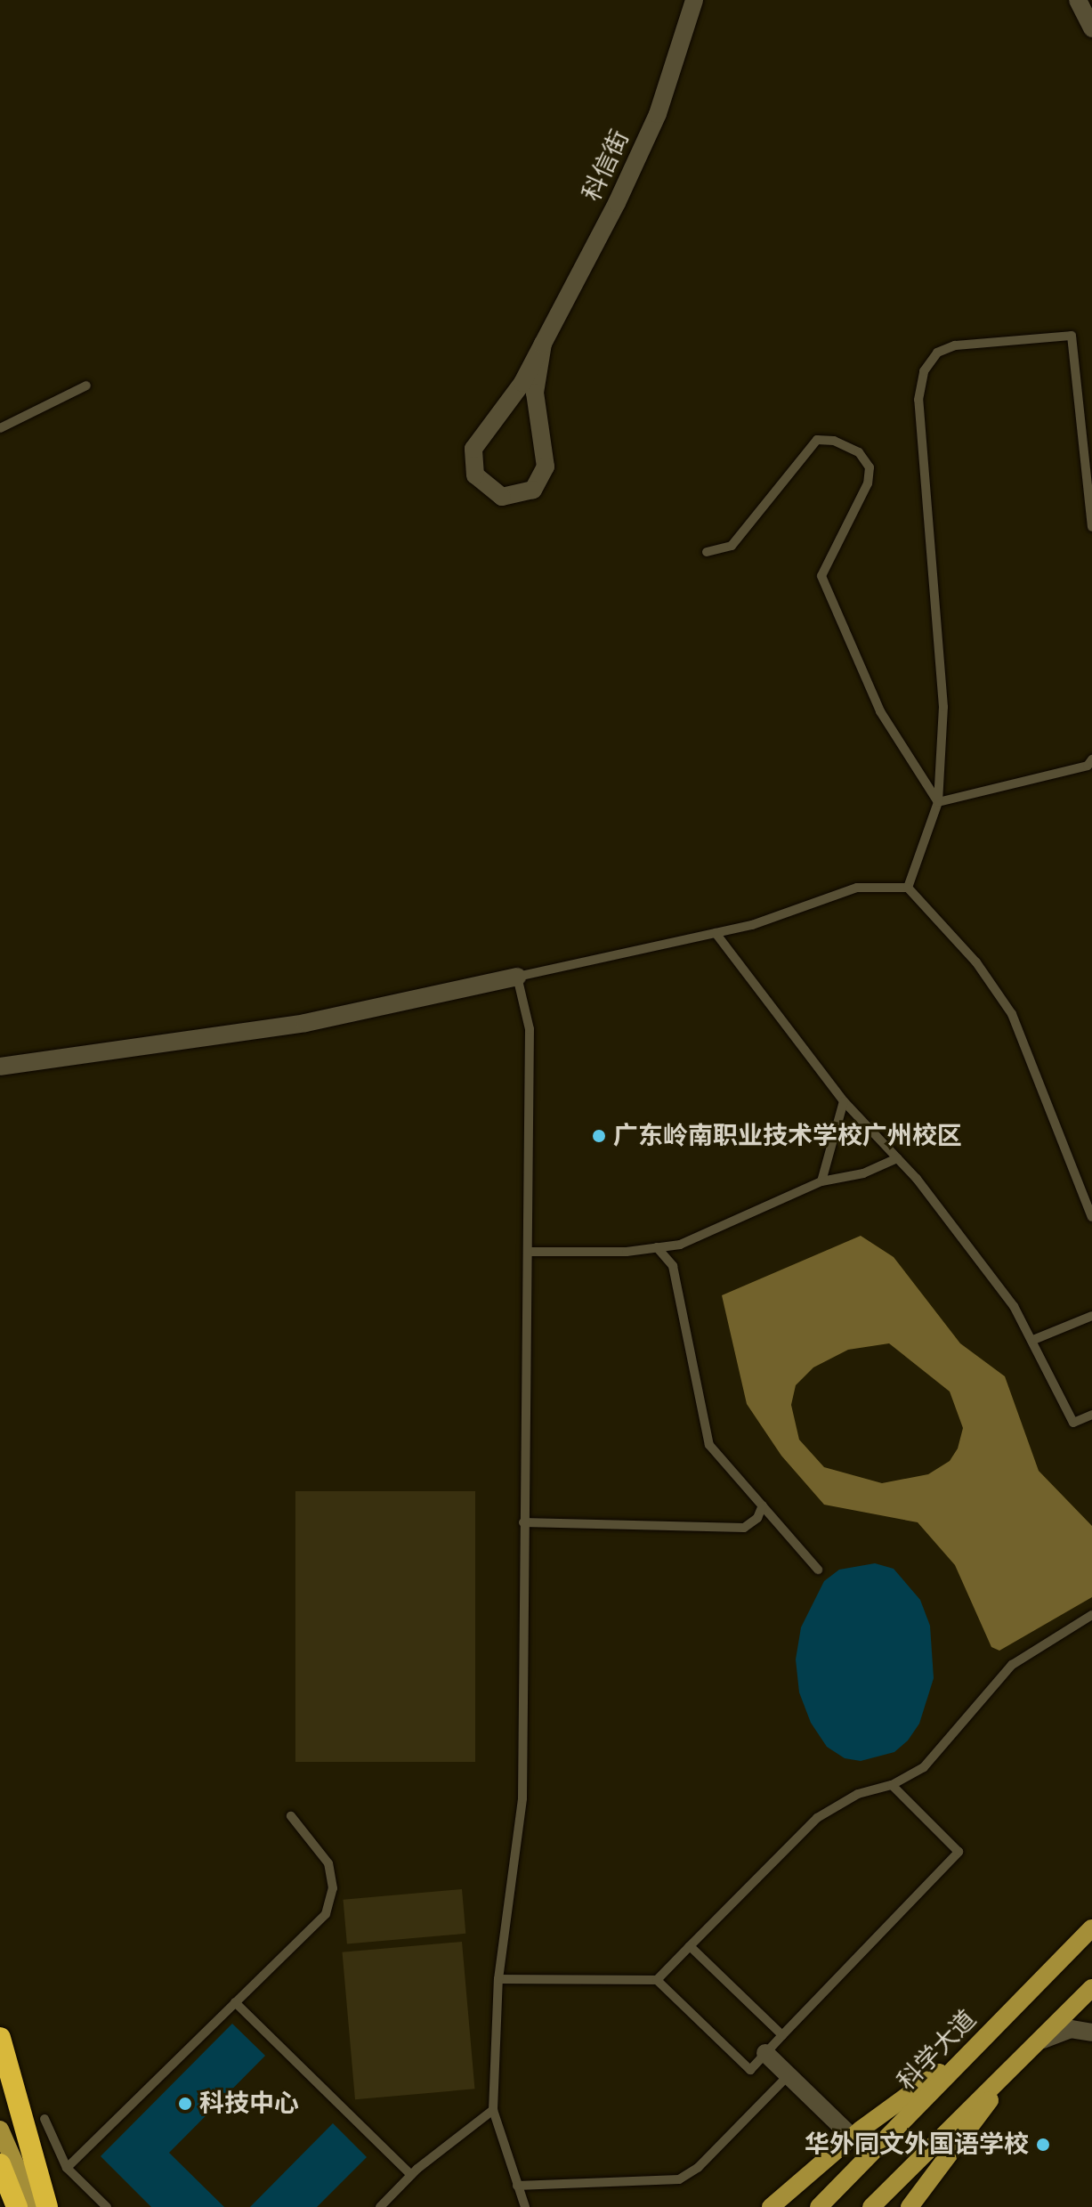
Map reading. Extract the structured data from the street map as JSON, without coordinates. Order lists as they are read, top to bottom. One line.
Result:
{"streets":{"main road":["科学大道"],"street":["科信街"]},"places":["广东岭南职业技术学校广州校区","科技中心","华外同文外国语学校"]}
